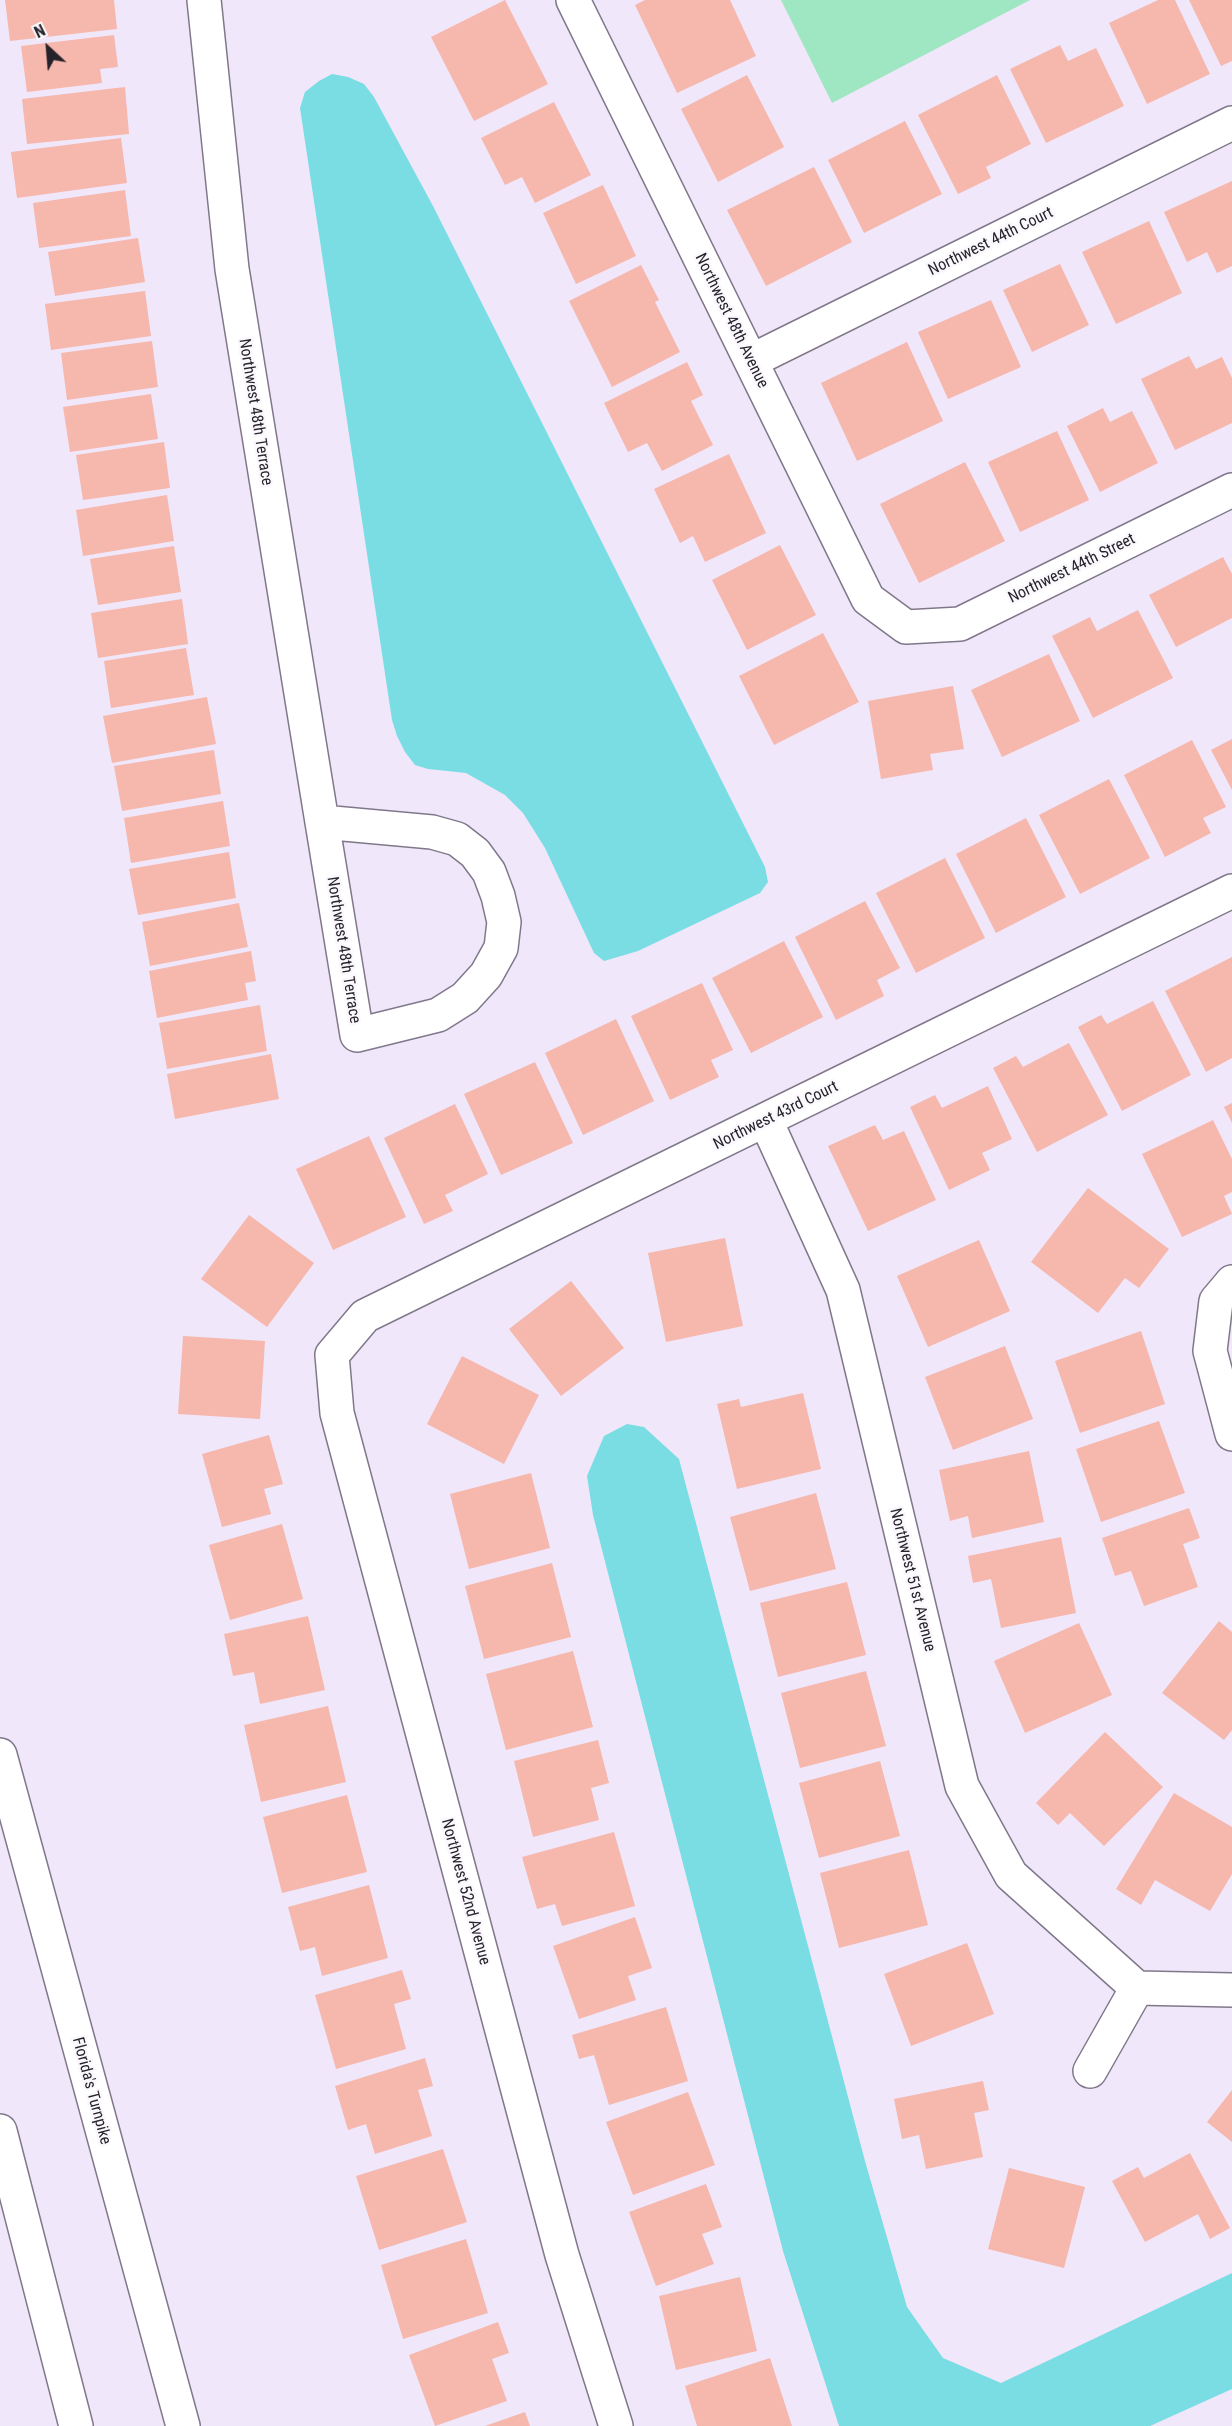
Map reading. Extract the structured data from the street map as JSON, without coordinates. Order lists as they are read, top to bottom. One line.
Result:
{"streets":{"main road":["Northwest 44th Court","Northwest 48th Avenue","Northwest 48th Terrace","Northwest 44th Street","Northwest 43rd Court","Northwest 51st Avenue","Northwest 52nd Avenue","Florida's Turnpike"]},"crossings":[["Northwest 44th Court","Northwest 48th Avenue"],["Northwest 48th Avenue","Northwest 44th Street"],["Northwest 43rd Court","Northwest 51st Avenue"],["Northwest 43rd Court","Northwest 52nd Avenue"]],"north":"top left"}
